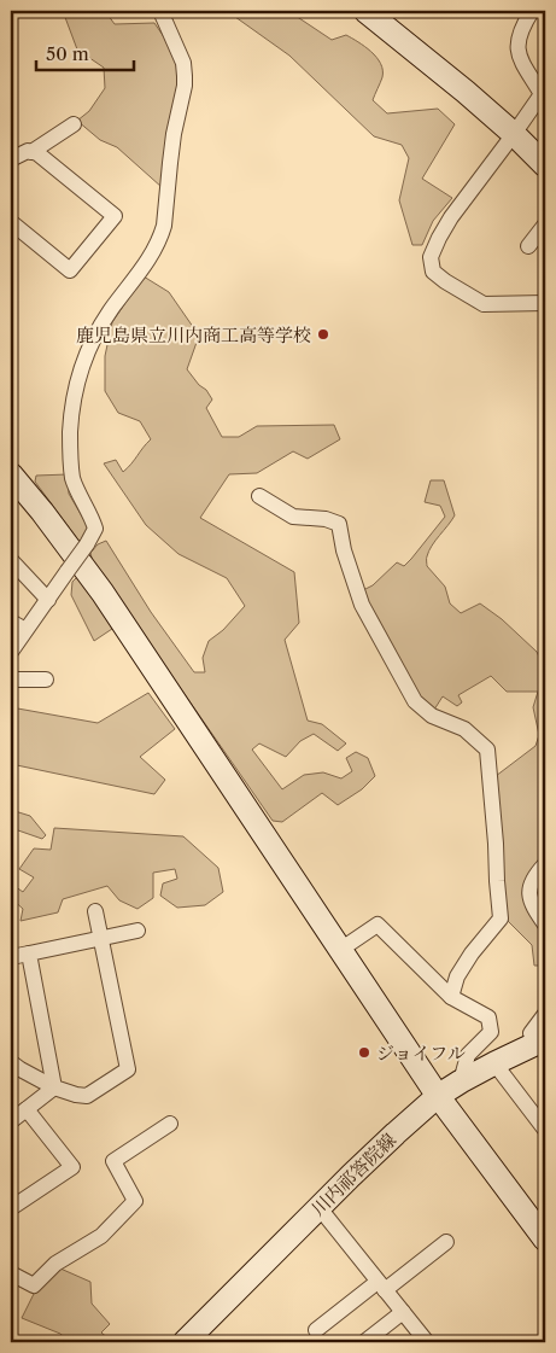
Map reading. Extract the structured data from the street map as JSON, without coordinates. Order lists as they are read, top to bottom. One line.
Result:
{"streets":{"street":["川内祁答院線"]},"places":["鹿児島県立川内商工高等学校","ジョイフル"],"scale_bar":"50 m"}
